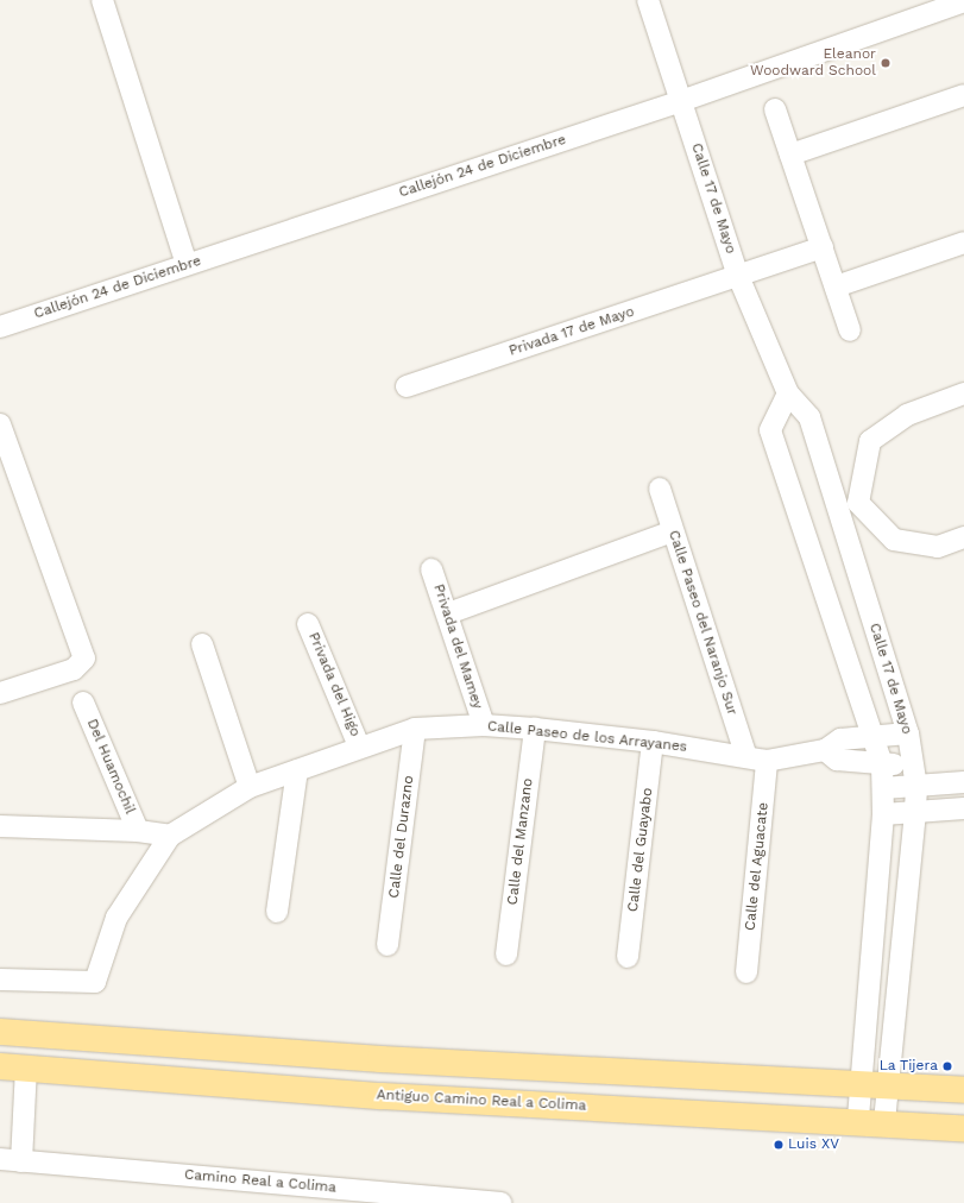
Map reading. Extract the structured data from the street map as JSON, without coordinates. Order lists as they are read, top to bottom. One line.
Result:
{"streets":{"main road":["Antiguo Camino Real a Colima"],"street":["Callejón 24 de Diciembre","Calle 17 de Mayo","Privada 17 de Mayo","Calle Paseo del Naranjo Sur","Privada del Mamey","Privada del Higo","Calle Paseo de los Arrayanes","Del Huamochil","Calle del Durazno","Calle del Manzano","Calle del Guayabo","Calle del Aguacate","Camino Real a Colima"]},"crossings":[["Callejón 24 de Diciembre","Calle 17 de Mayo"],["Calle 17 de Mayo","Privada 17 de Mayo"],["Calle 17 de Mayo","Calle Paseo de los Arrayanes"],["Calle 17 de Mayo","Antiguo Camino Real a Colima"],["Calle Paseo del Naranjo Sur","Calle Paseo de los Arrayanes"],["Calle Paseo del Naranjo Sur","Calle del Aguacate"],["Privada del Mamey","Calle Paseo de los Arrayanes"],["Privada del Higo","Calle Paseo de los Arrayanes"],["Calle Paseo de los Arrayanes","Calle del Durazno"],["Calle Paseo de los Arrayanes","Calle del Manzano"],["Calle Paseo de los Arrayanes","Calle del Guayabo"],["Calle Paseo de los Arrayanes","Calle del Aguacate"]],"places":["Eleanor Woodward School","La Tijera","Luis XV"]}
